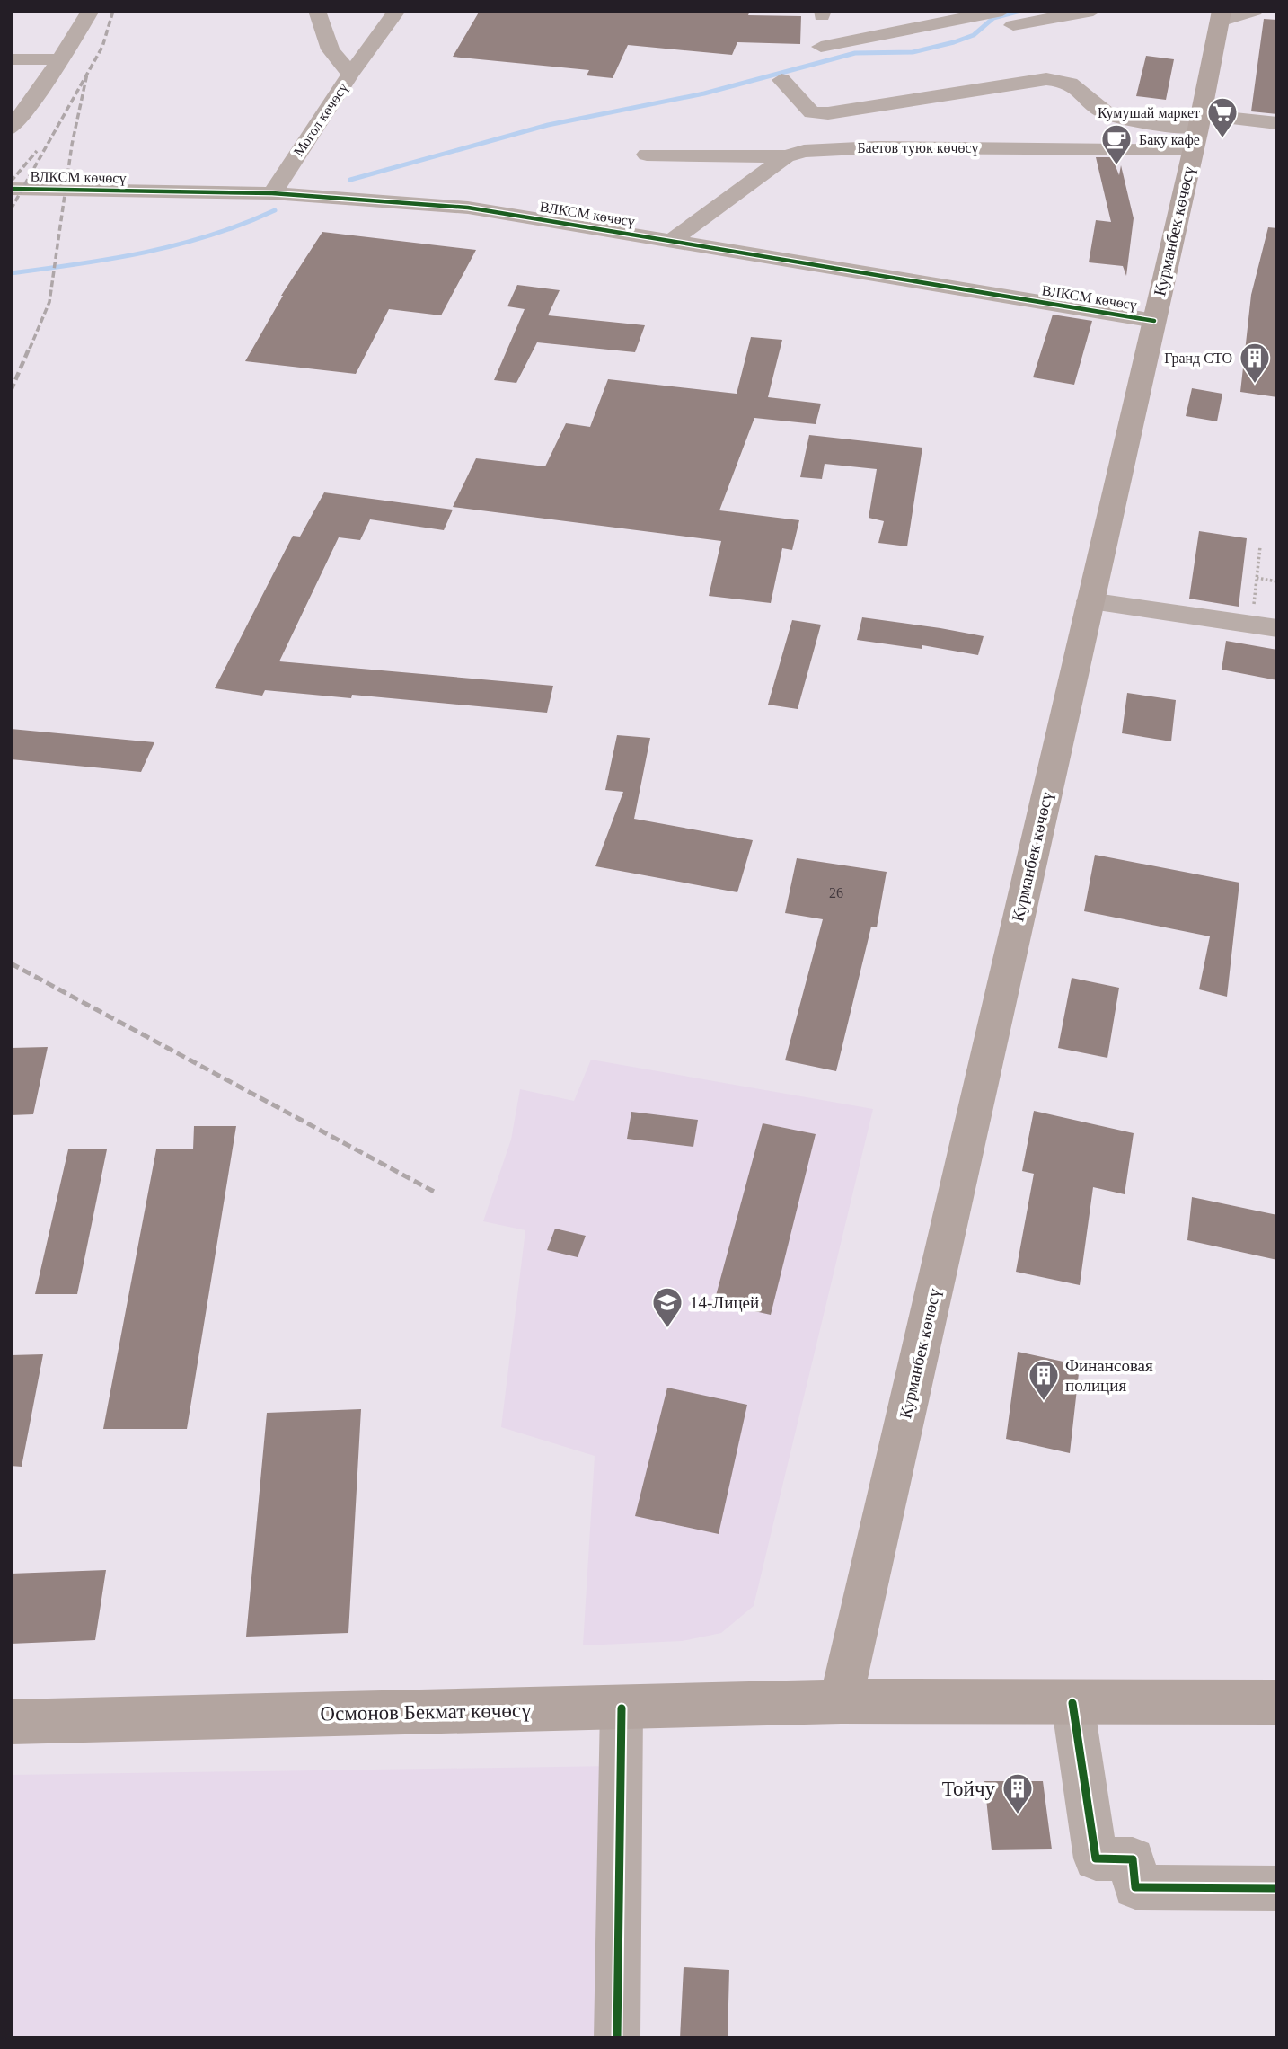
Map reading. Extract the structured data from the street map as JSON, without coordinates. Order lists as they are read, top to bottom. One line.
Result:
{"streets":{"main road":["Курманбек көчөсү","Осмонов Бекмат көчөсү"],"street":["Могол көчөсү","Баетов туюк көчөсү","ВЛКСМ көчөсү"]},"crossings":[["Могол көчөсү","ВЛКСМ көчөсү"],["Баетов туюк көчөсү","ВЛКСМ көчөсү"],["Баетов туюк көчөсү","Курманбек көчөсү"],["ВЛКСМ көчөсү","Курманбек көчөсү"],["Курманбек көчөсү","Осмонов Бекмат көчөсү"]],"places":{"supermarket":["Кумушай маркет"],"cafe":["Баку кафе"],"building":["Гранд СТО","Финансовая полиция","Тойчу"],"school or university":["14-Лицей"]},"house_numbers":["26"]}
